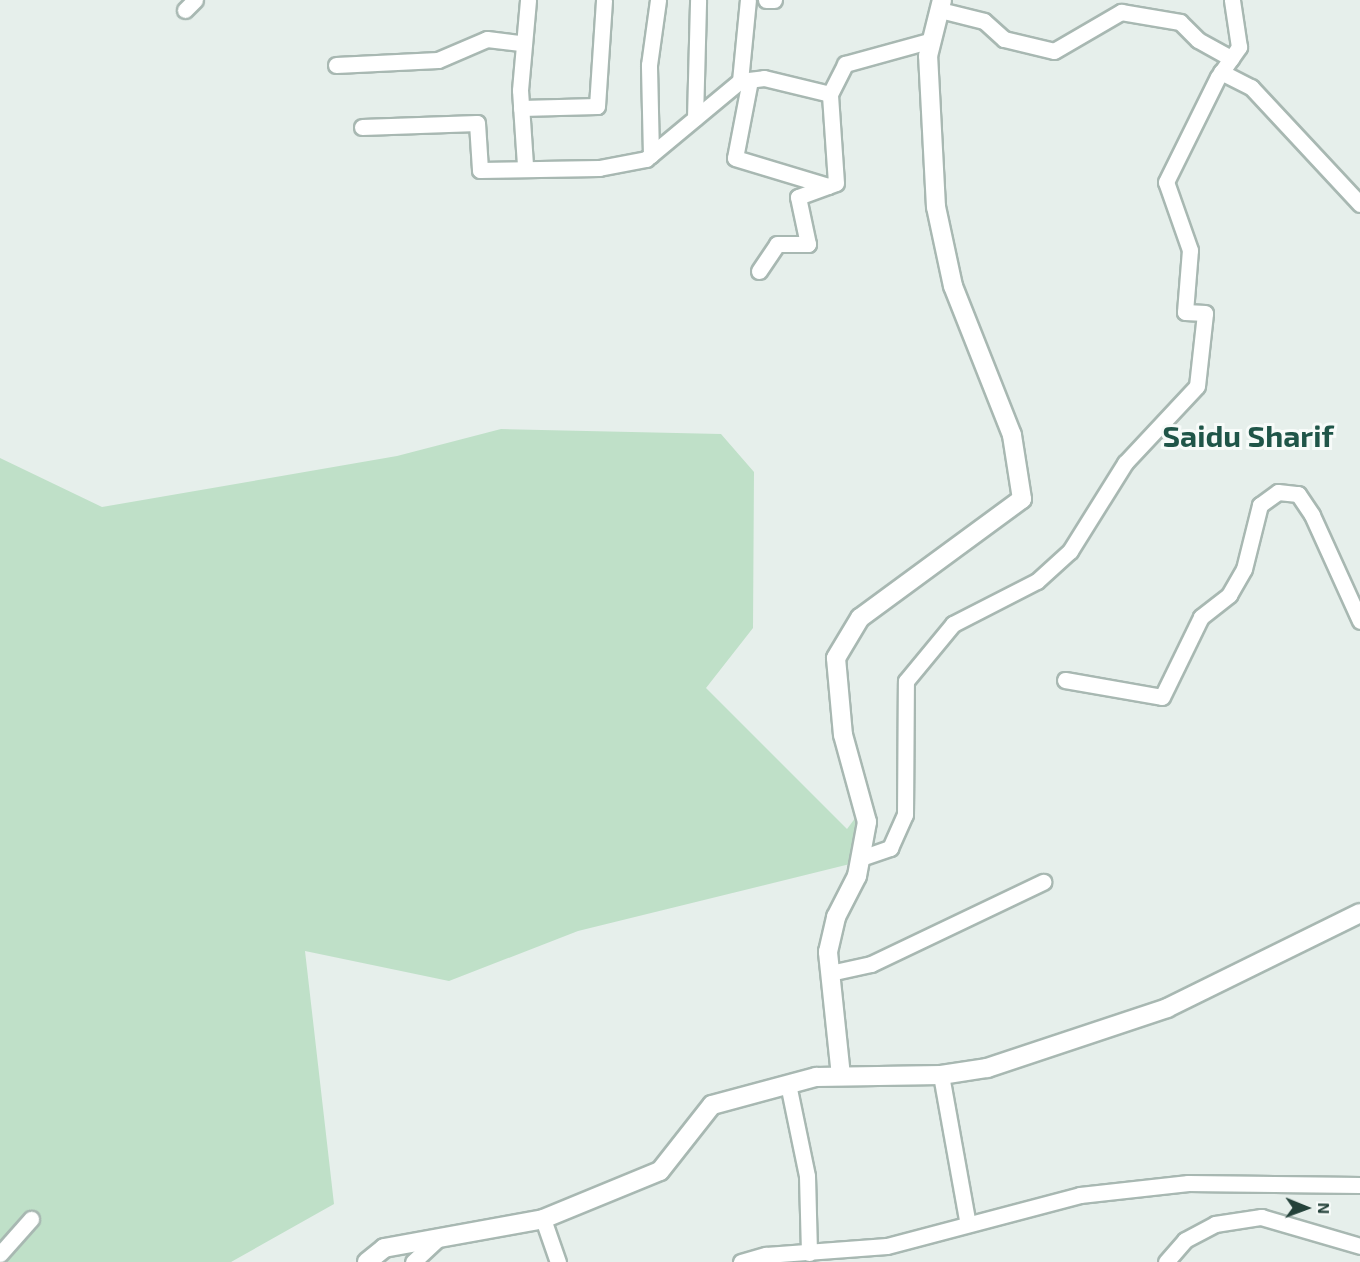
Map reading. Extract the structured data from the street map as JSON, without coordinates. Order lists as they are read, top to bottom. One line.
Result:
{"districts":["Saidu Sharif"],"north":"right"}
